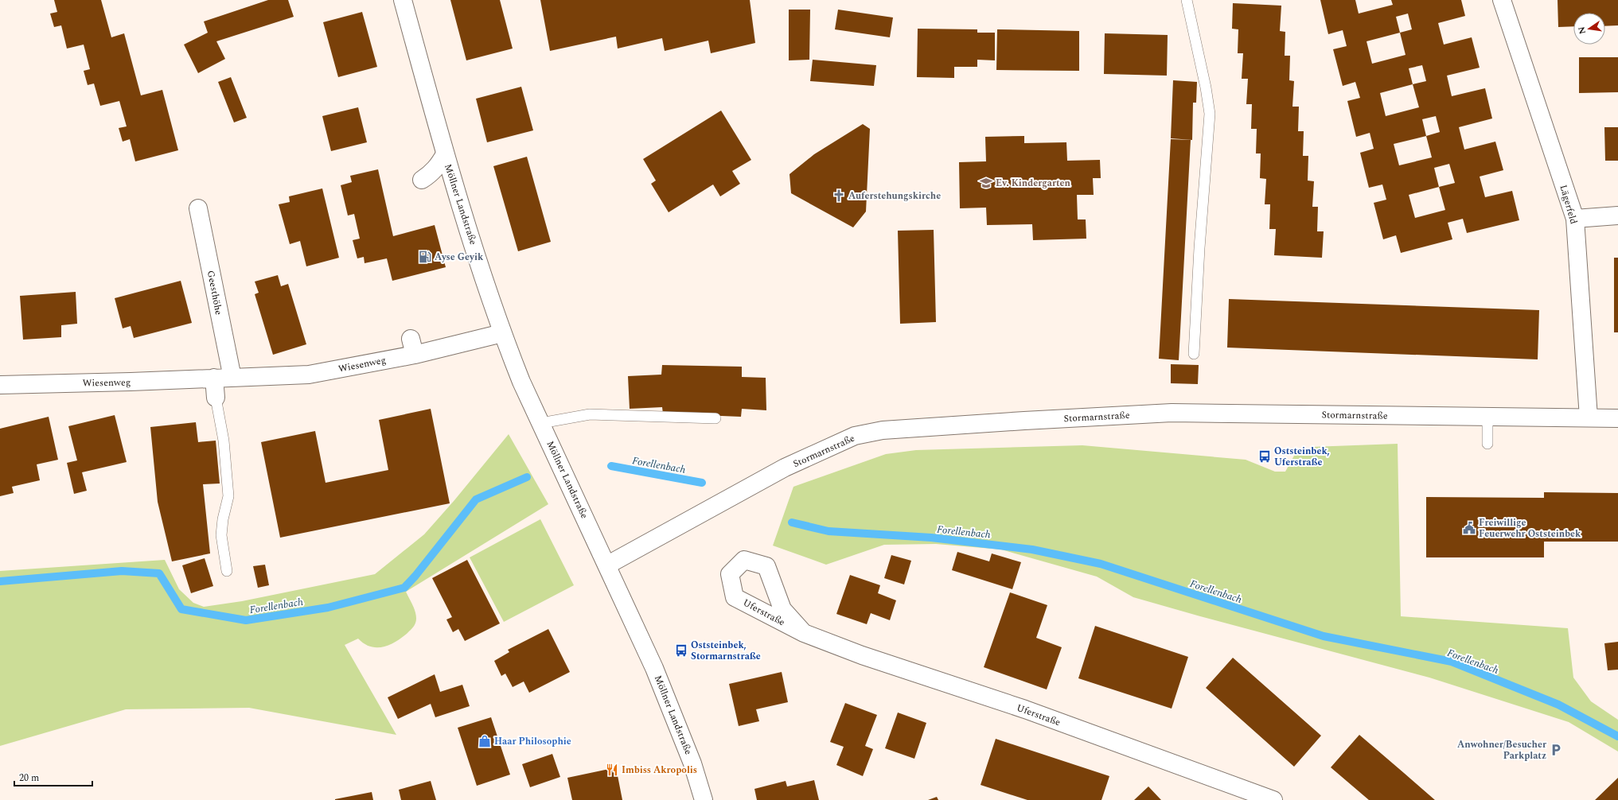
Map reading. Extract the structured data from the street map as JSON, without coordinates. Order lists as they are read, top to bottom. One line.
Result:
{"streets":{"street":["Möllner Landstraße","Lägerfeld","Geesthöhe","Wiesenweg","Stormarnstraße","Uferstraße"]},"crossings":[["Möllner Landstraße","Wiesenweg"],["Möllner Landstraße","Stormarnstraße"],["Lägerfeld","Stormarnstraße"],["Geesthöhe","Wiesenweg"]],"water":["Forellenbach"],"places":{"school or university":["Ev. Kindergarten"],"church":["Auferstehungskirche"],"fuel station":["Ayse Geyik"],"bus stop":["Oststeinbek, Uferstraße","Oststeinbek, Stormarnstraße"],"public building":["Freiwillige Feuerwehr Oststeinbek"],"shop":["Haar Philosophie"],"parking":["Anwohner/Besucher Parkplatz"],"restaurant":["Imbiss Akropolis"]},"scale_bar":"20 m","north":"left"}
